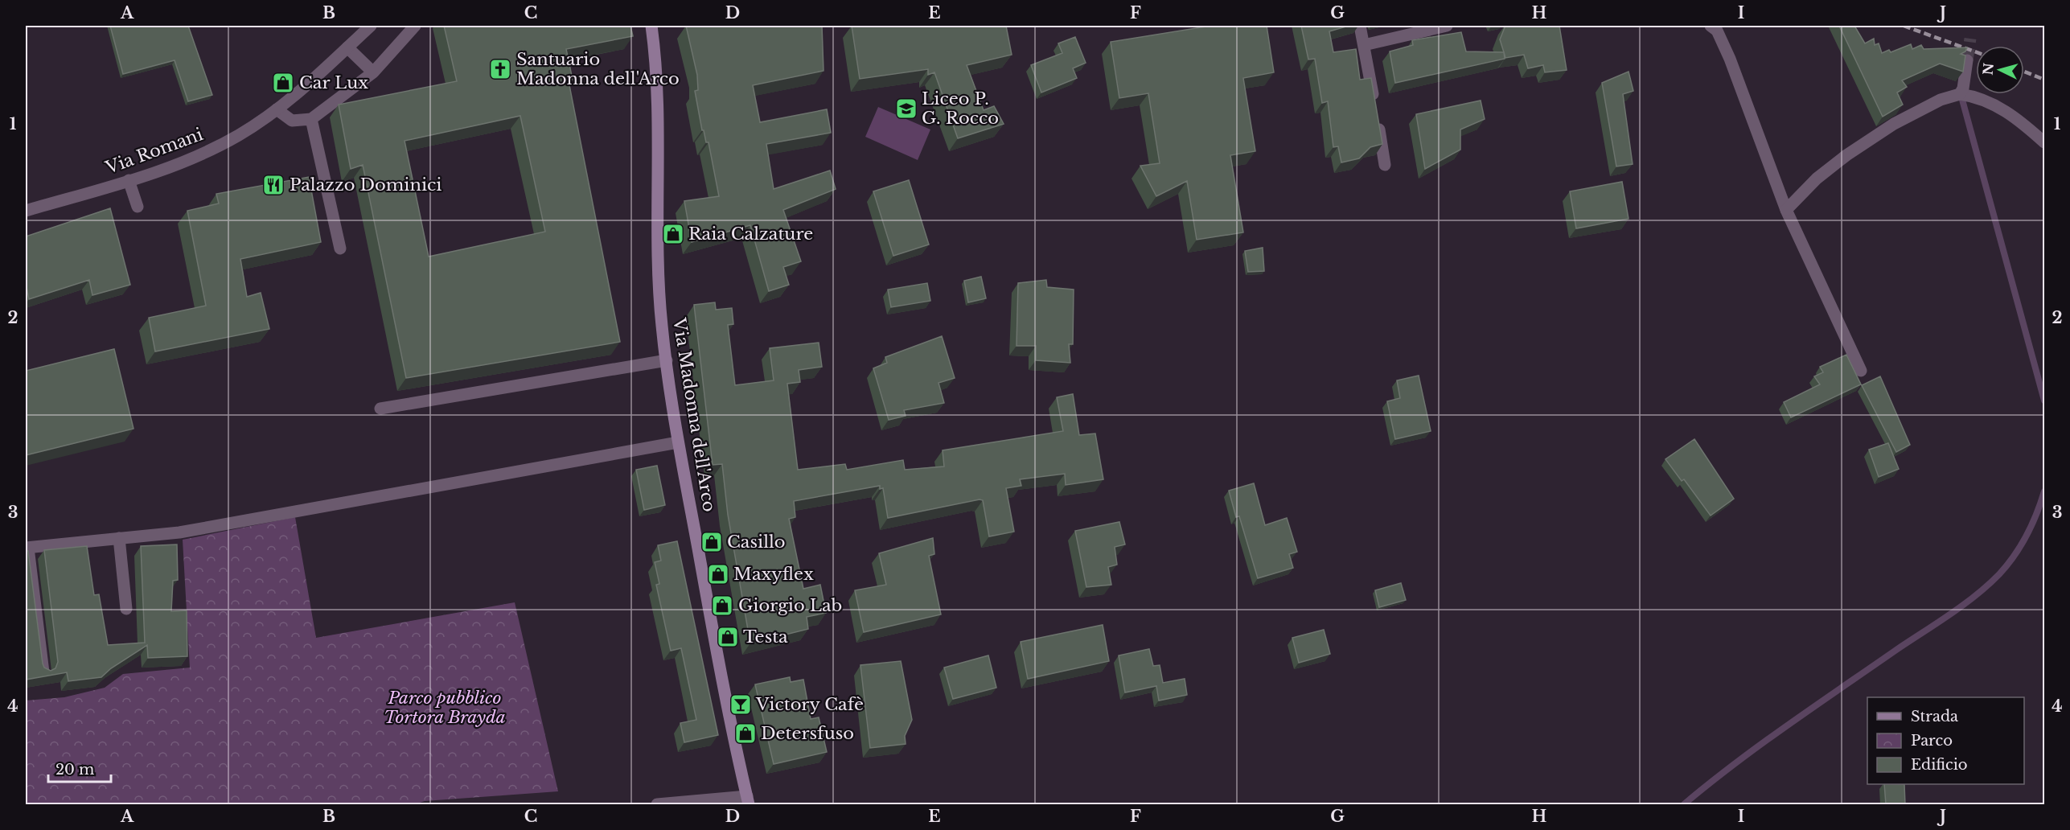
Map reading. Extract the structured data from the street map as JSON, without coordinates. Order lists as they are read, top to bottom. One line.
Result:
{"streets":{"main road":["Via Madonna dell'Arco"],"street":["Via Romani"]},"parks":["Parco pubblico Tortora Brayda"],"places":{"church":["Santuario Madonna dell'Arco"],"shop":["Car Lux","Raia Calzature","Casillo","Maxyflex","Giorgio Lab","Testa","Detersfuso"],"school or university":["Liceo P. G. Rocco"],"restaurant":["Palazzo Dominici"],"bar":["Victory Cafè"]},"legend":["Strada","Parco","Edificio"],"scale_bar":"20 m","north":"left","grid":{"columns":["A","B","C","D","E","F","G","H","I","J"],"rows":["1","2","3","4"]}}
